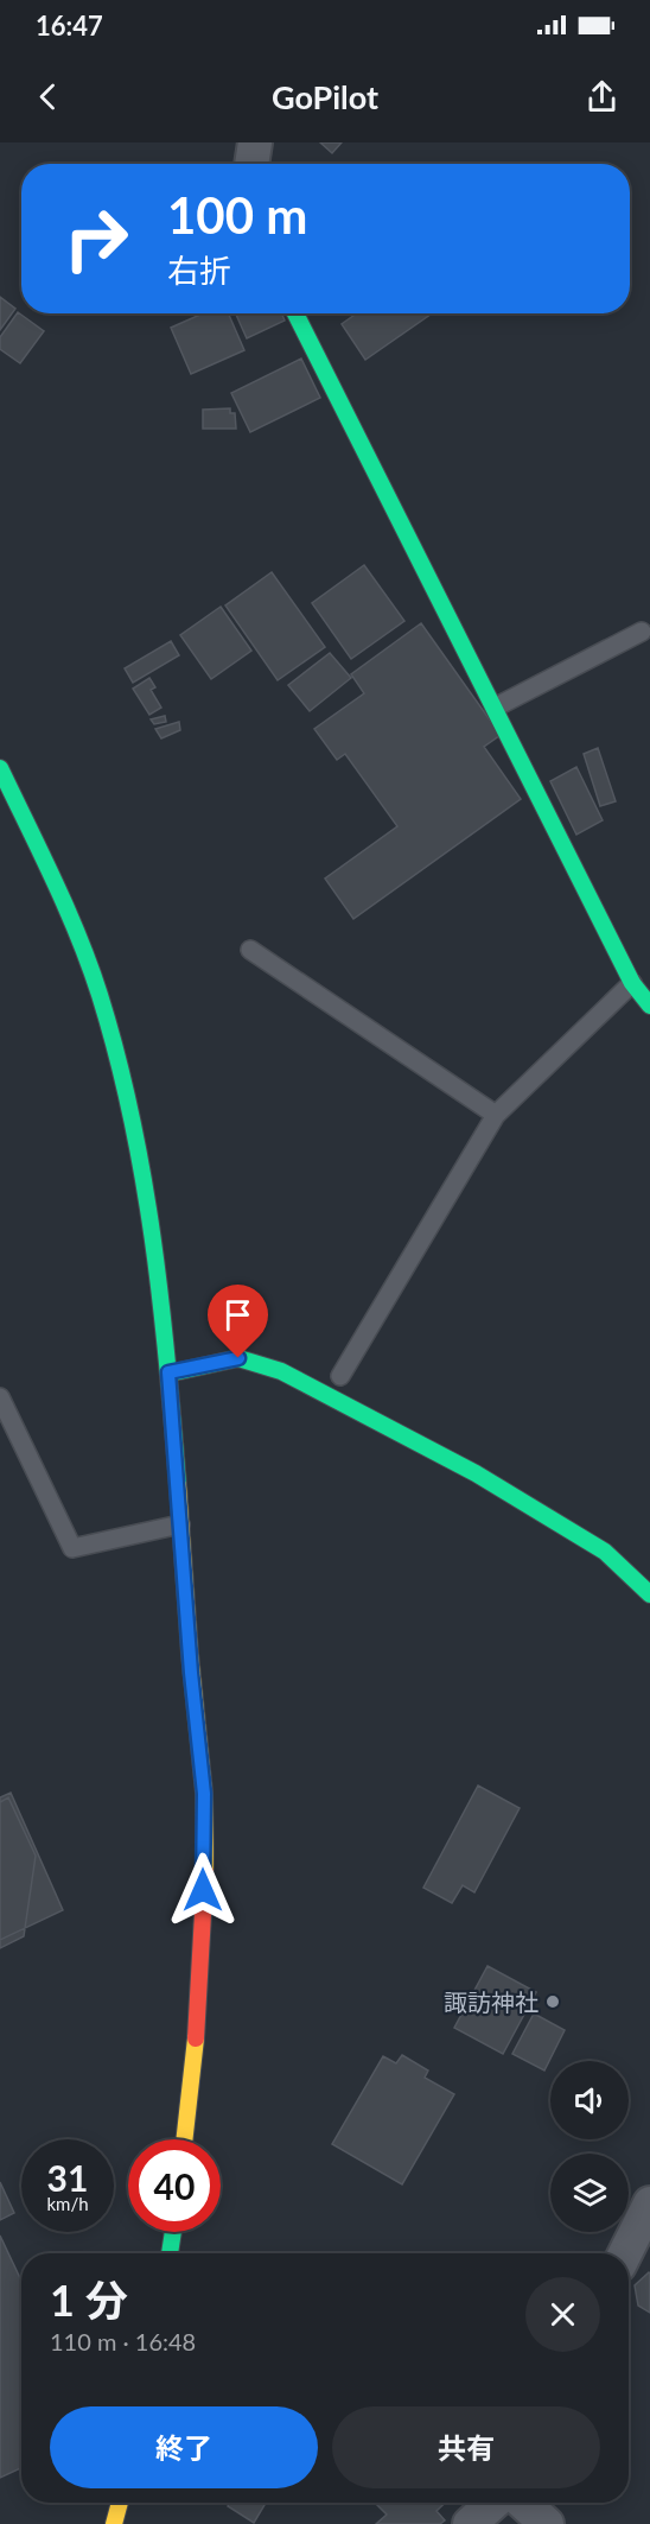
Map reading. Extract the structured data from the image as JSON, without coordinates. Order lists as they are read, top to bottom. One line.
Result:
{"places":["諏訪神社"],"page":{"status":"16:47","header":"GoPilot","turn":["100 m","右折"],"speed":"31 km/h","limit":"40","heading":["1 分","110 m · 16:48"],"buttons":["終了","共有"]}}
